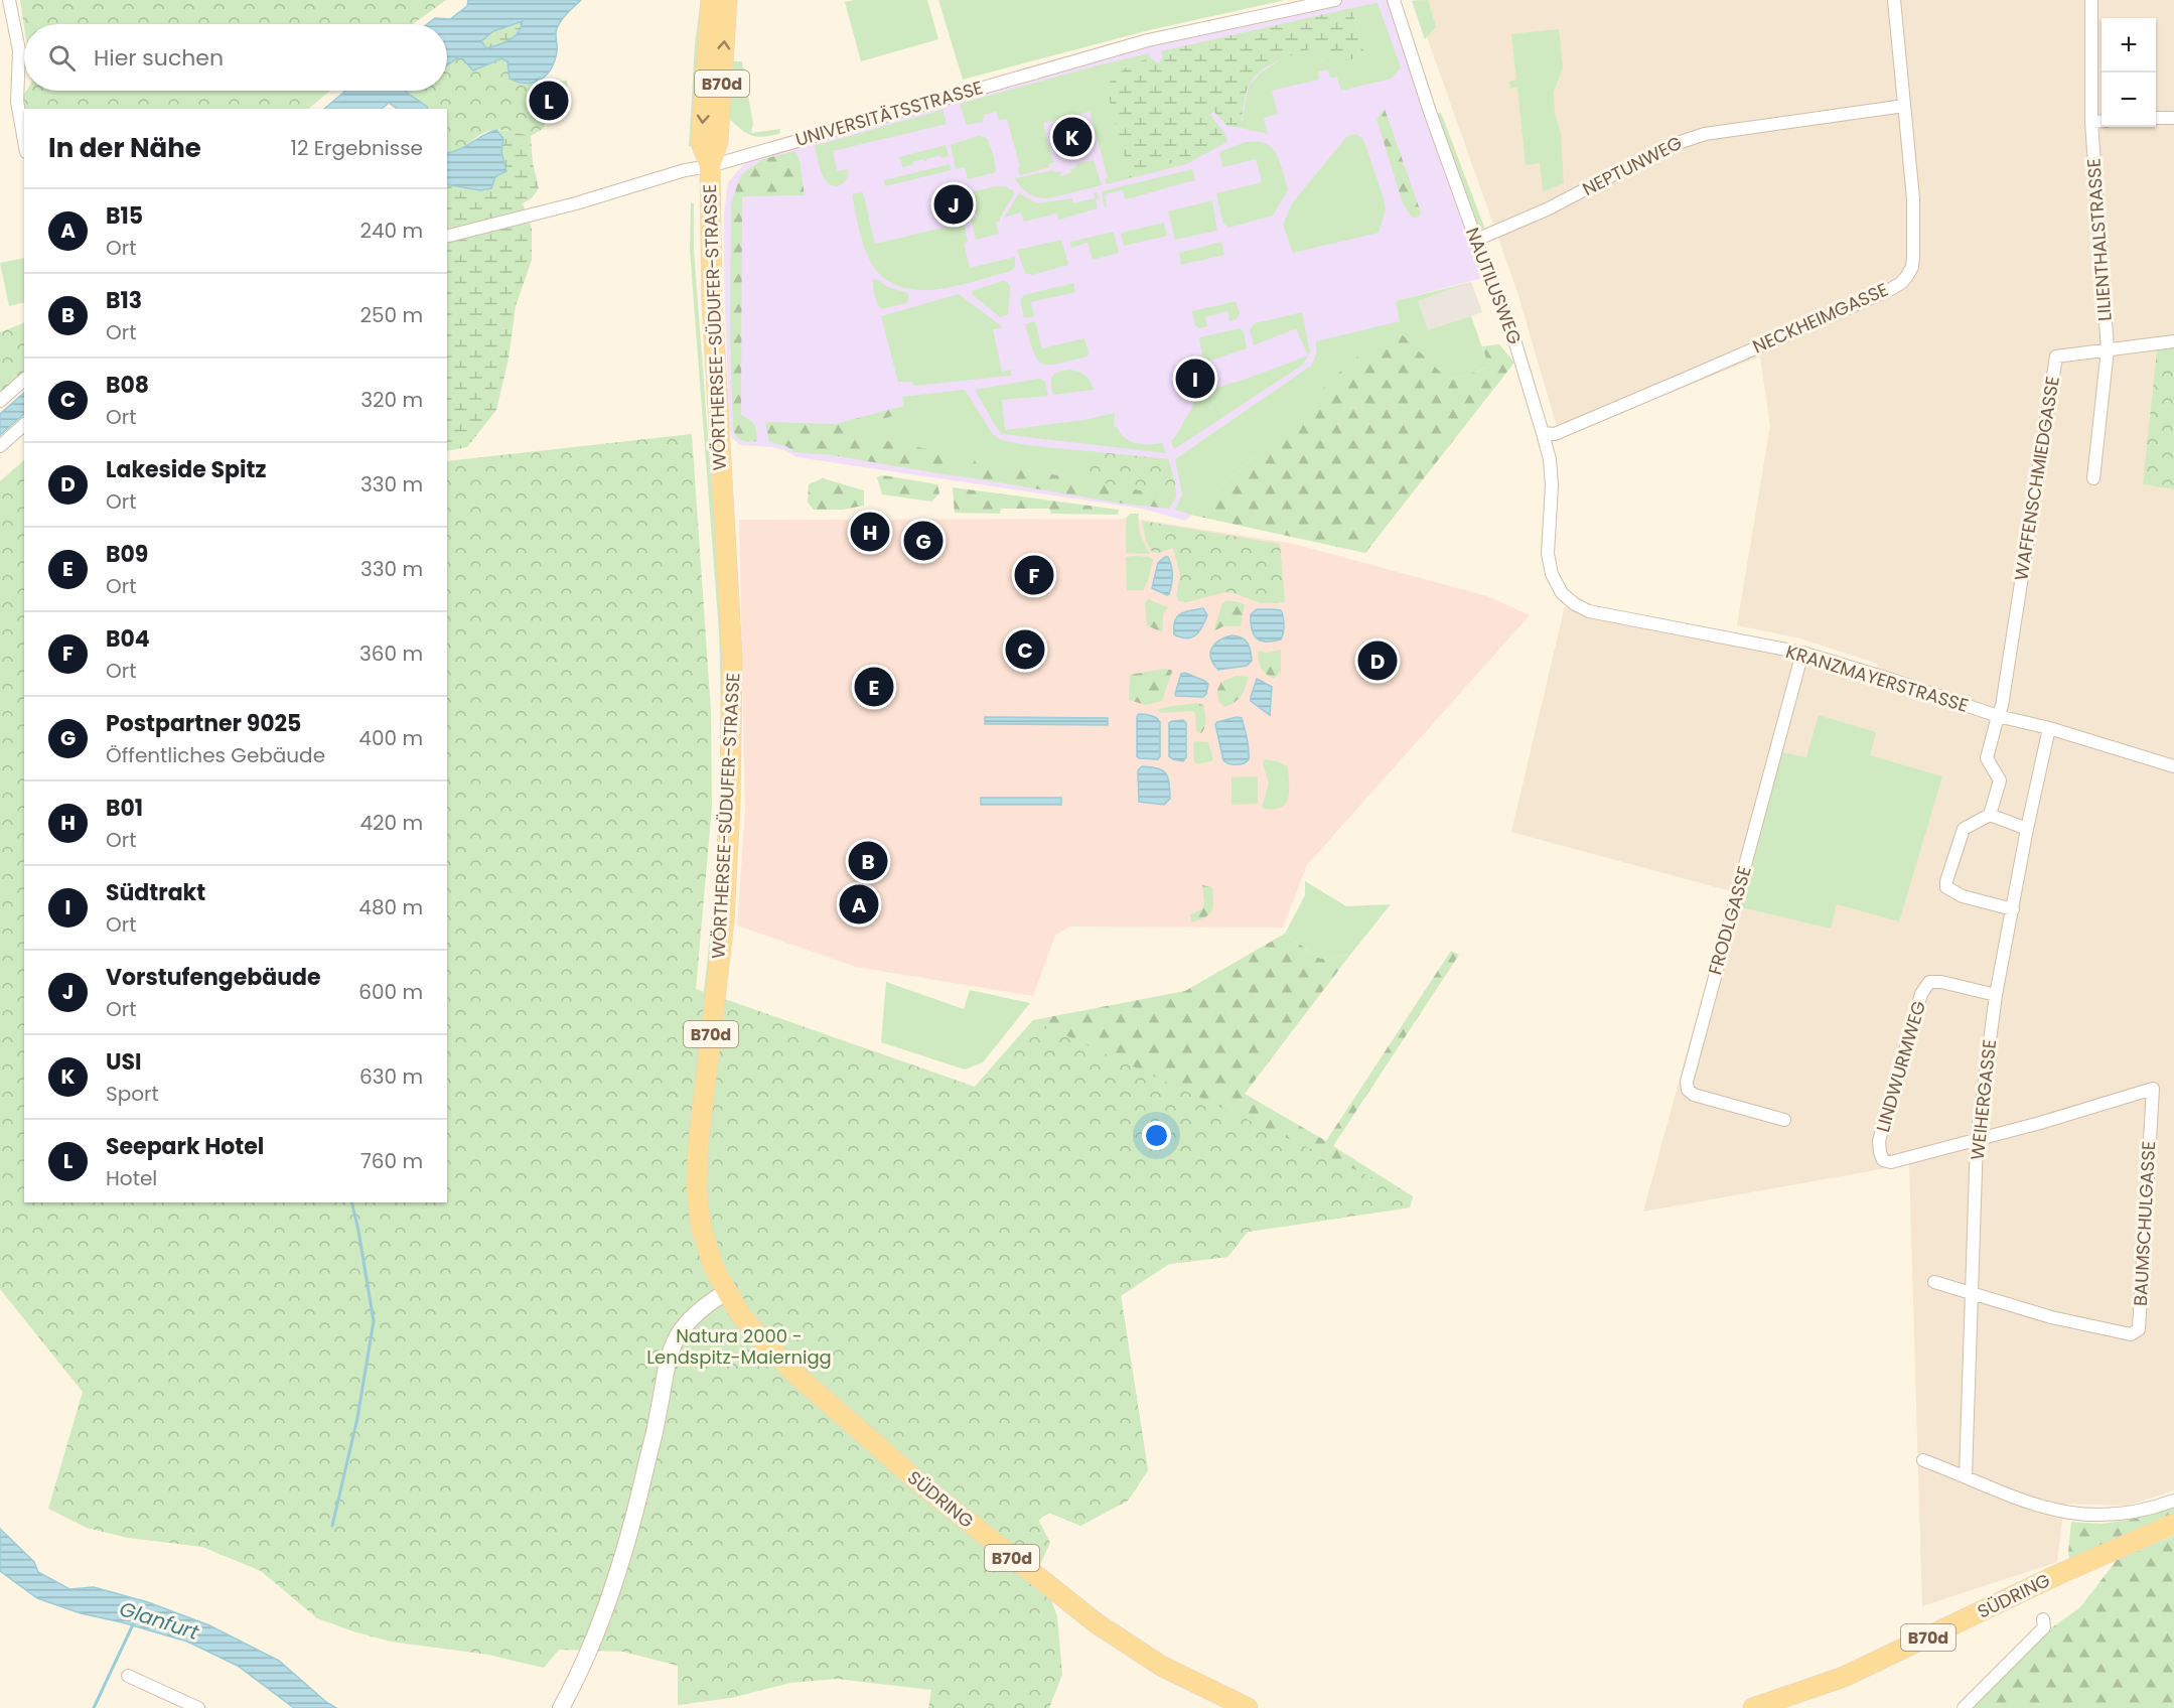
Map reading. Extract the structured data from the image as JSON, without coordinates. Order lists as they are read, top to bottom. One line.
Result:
{"streets":{"main road":["B70d","WÖRTHERSEE-SÜDUFER-STRASSE","SÜDRING"],"street":["UNIVERSITÄTSSTRASSE","NEPTUNWEG","LILIENTHALSTRASSE","NAUTILUSWEG","NECKHEIMGASSE","WAFFENSCHMIEDGASSE","KRANZMAYERSTRASSE","FRODLGASSE","LINDWURMWEG","WEIHERGASSE","BAUMSCHULGASSE"]},"crossings":[["UNIVERSITÄTSSTRASSE","WÖRTHERSEE-SÜDUFER-STRASSE"],["NEPTUNWEG","NAUTILUSWEG"],["NEPTUNWEG","NECKHEIMGASSE"],["LILIENTHALSTRASSE","WAFFENSCHMIEDGASSE"],["NAUTILUSWEG","NECKHEIMGASSE"],["NAUTILUSWEG","KRANZMAYERSTRASSE"],["WÖRTHERSEE-SÜDUFER-STRASSE","SÜDRING"],["WAFFENSCHMIEDGASSE","KRANZMAYERSTRASSE"],["KRANZMAYERSTRASSE","FRODLGASSE"],["KRANZMAYERSTRASSE","WEIHERGASSE"],["LINDWURMWEG","WEIHERGASSE"],["LINDWURMWEG","BAUMSCHULGASSE"],["WEIHERGASSE","BAUMSCHULGASSE"]],"water":["Glanfurt"],"parks":["Natura 2000 - Lendspitz-Maiernigg"],"page":{"map_buttons":["+","−"],"search":"Hier suchen","pins":["L","K","J","I","H","G","F","C","D","E","B","A"],"heading":["In der Nähe","12 Ergebnisse"],"list":[{"mark":"A","name":"B15","note":"Ort","value":"240 m"},{"mark":"B","name":"B13","note":"Ort","value":"250 m"},{"mark":"C","name":"B08","note":"Ort","value":"320 m"},{"mark":"D","name":"Lakeside Spitz","note":"Ort","value":"330 m"},{"mark":"E","name":"B09","note":"Ort","value":"330 m"},{"mark":"F","name":"B04","note":"Ort","value":"360 m"},{"mark":"G","name":"Postpartner 9025","note":"Öffentliches Gebäude","value":"400 m"},{"mark":"H","name":"B01","note":"Ort","value":"420 m"},{"mark":"I","name":"Südtrakt","note":"Ort","value":"480 m"},{"mark":"J","name":"Vorstufengebäude","note":"Ort","value":"600 m"},{"mark":"K","name":"USI","note":"Sport","value":"630 m"},{"mark":"L","name":"Seepark Hotel","note":"Hotel","value":"760 m"}]}}
